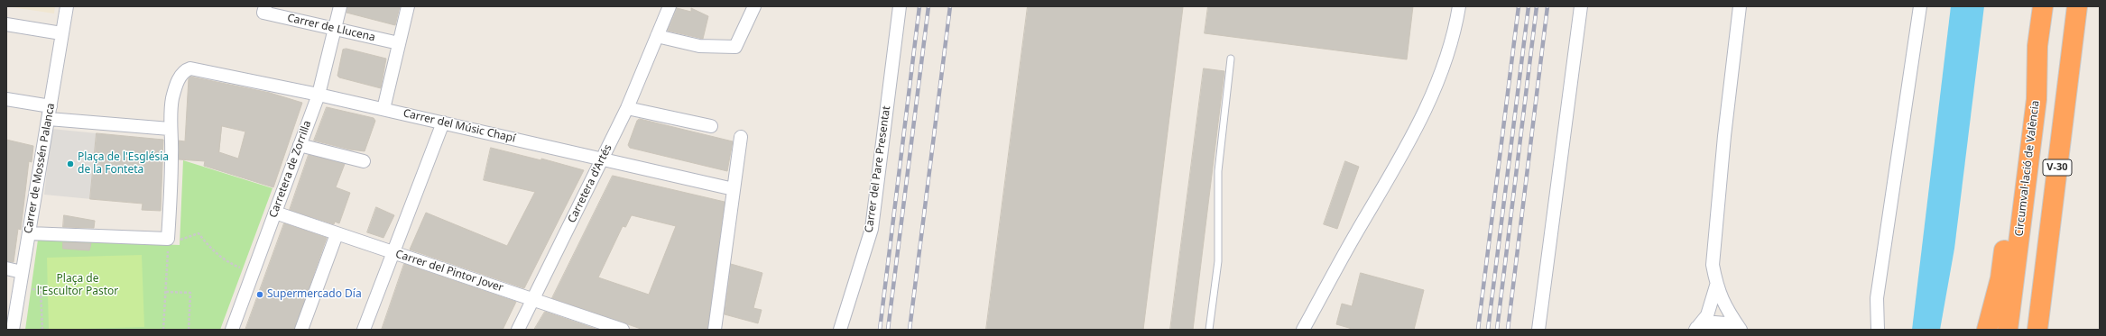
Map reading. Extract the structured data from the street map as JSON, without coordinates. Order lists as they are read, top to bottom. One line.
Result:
{"streets":{"highway":["V-30","Circumval·lació de València"],"street":["Carrer de Llucena","Carrer del Músic Chapí","Carrer de Mossén Palanca","Carretera de Zorrilla","Carrer del Pare Presentat","Carretera d'Artés","Carrer del Pintor Jover"]},"crossings":[["Carrer de Llucena","Carretera de Zorrilla"],["Carrer del Músic Chapí","Carretera de Zorrilla"],["Carrer del Músic Chapí","Carretera d'Artés"],["Carretera de Zorrilla","Carrer del Pintor Jover"],["Carretera d'Artés","Carrer del Pintor Jover"]],"parks":["Plaça de l'Escultor Pastor"],"places":["Plaça de l'Església de la Fonteta","Supermercado Día"]}
